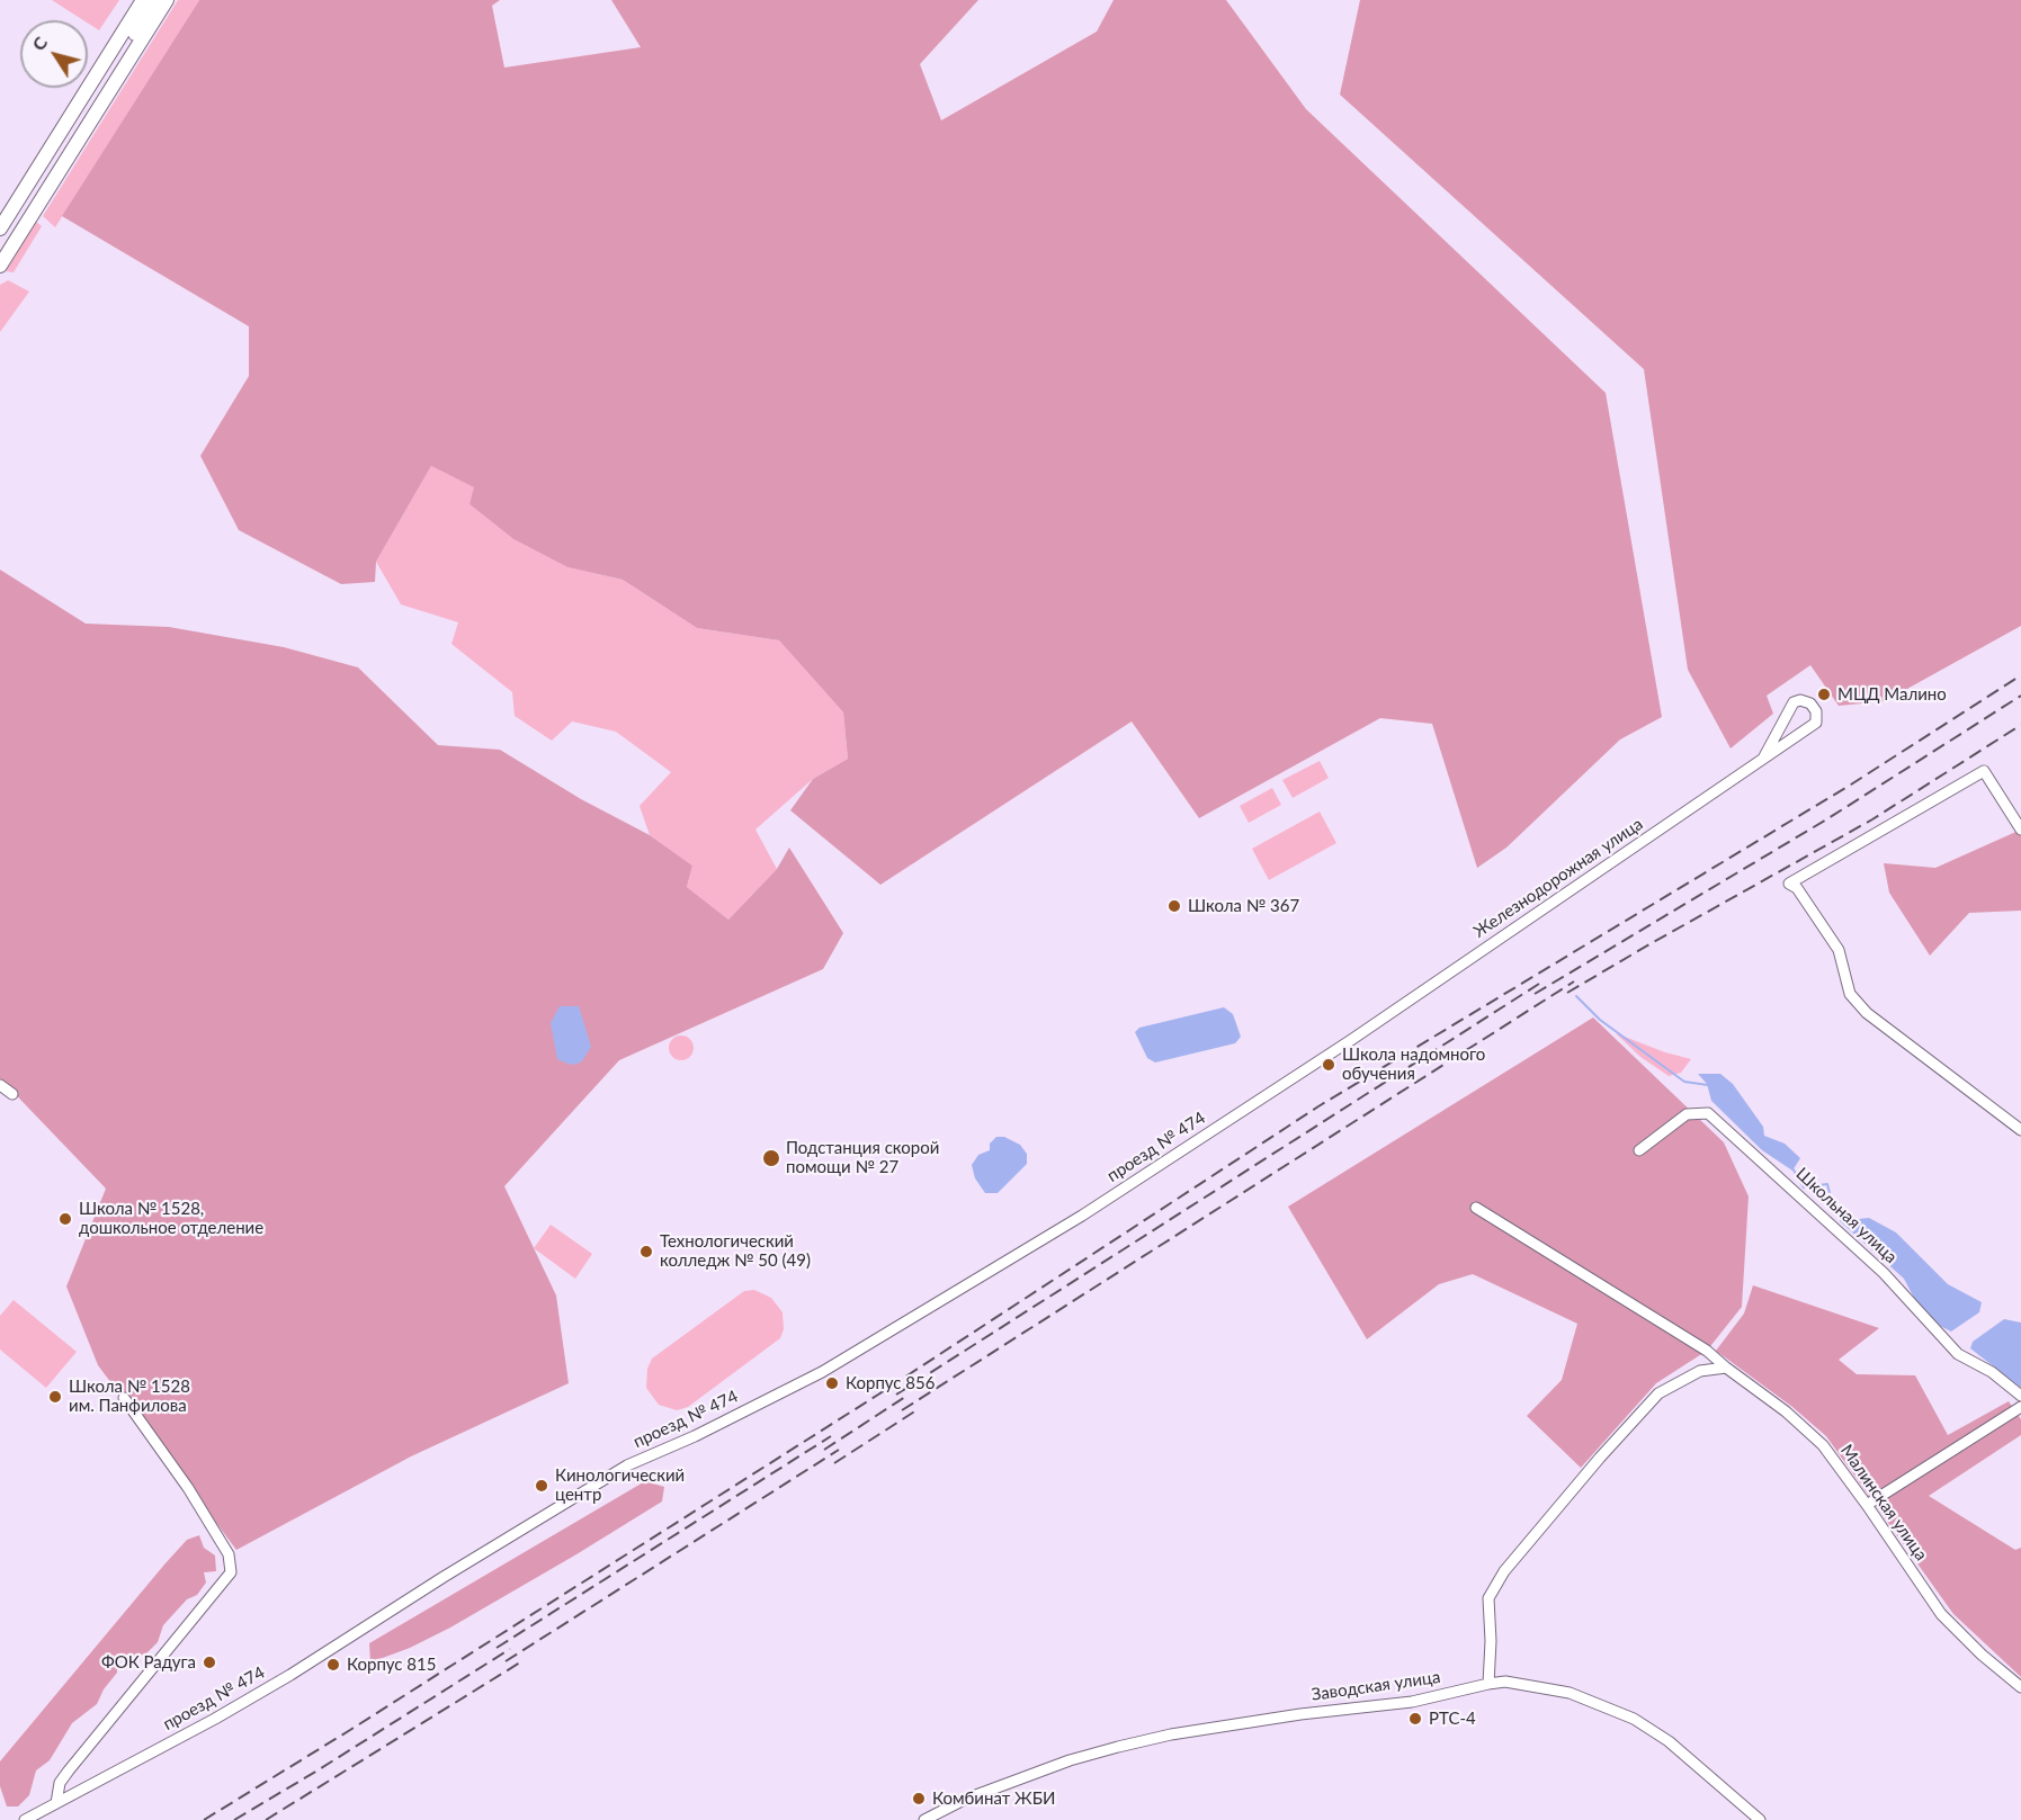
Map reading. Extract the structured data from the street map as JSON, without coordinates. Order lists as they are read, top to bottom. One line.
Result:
{"streets":{"street":["Железнодорожная улица","проезд № 474","Школьная улица","Малинская улица","Заводская улица"]},"crossings":[["Железнодорожная улица","проезд № 474"]],"places":["МЦД Малино","Школа № 367","Школа надомного обучения","Подстанция скорой помощи № 27","Школа № 1528, дошкольное отделение","Технологический колледж № 50 (49)","Корпус 856","Школа № 1528 им. Панфилова","Кинологический центр","ФОК Радуга","Корпус 815","РТС-4","Комбинат ЖБИ"],"north":"top left"}
